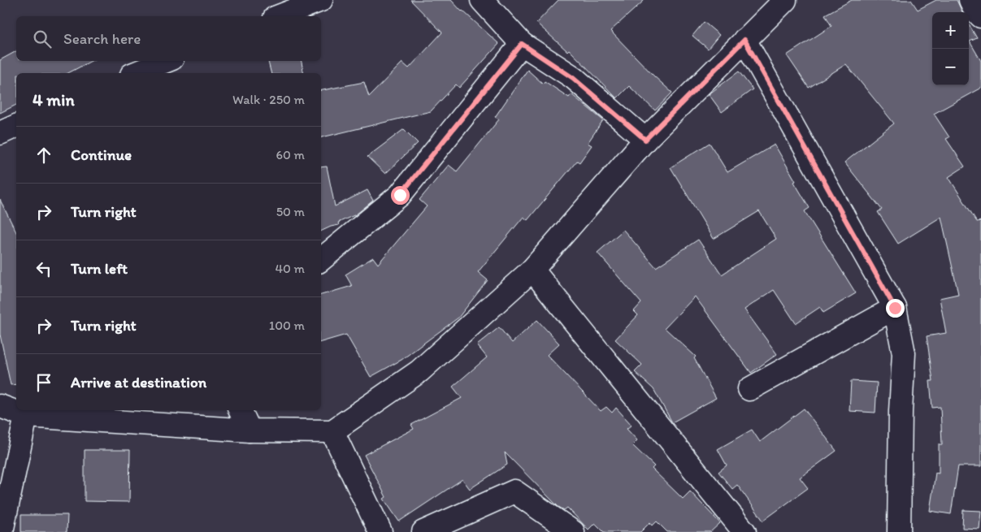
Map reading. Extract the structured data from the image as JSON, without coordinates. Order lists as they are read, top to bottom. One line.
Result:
{"page":{"map_buttons":["+","−"],"search":"Search here","heading":["4 min","Walk · 250 m"],"list":[["Continue","60 m"],["Turn right","50 m"],["Turn left","40 m"],["Turn right","100 m"],"Arrive at destination"]}}
